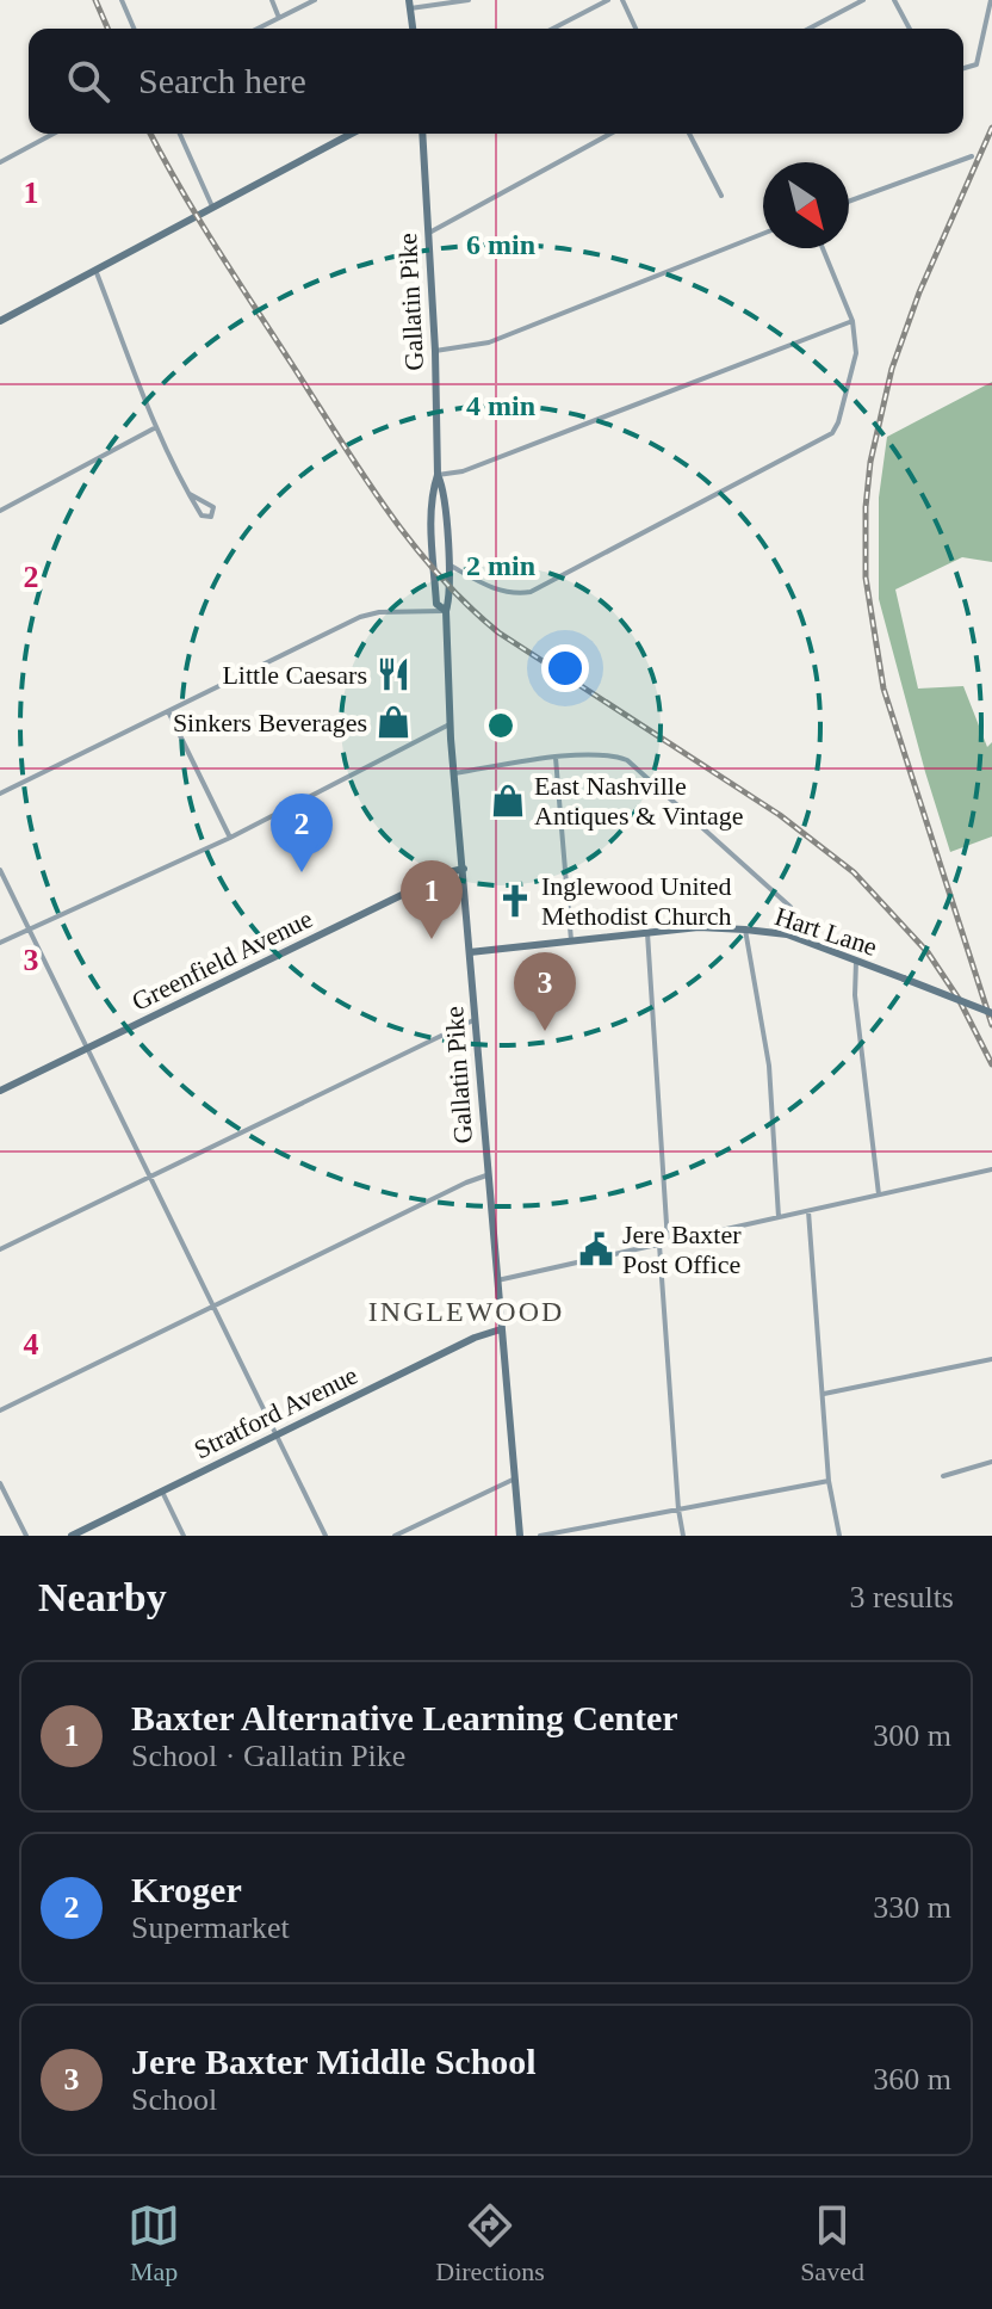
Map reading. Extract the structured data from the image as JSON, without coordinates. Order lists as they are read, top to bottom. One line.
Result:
{"streets":{"main road":["Gallatin Pike","Hart Lane","Greenfield Avenue","Stratford Avenue"]},"crossings":[["Gallatin Pike","Hart Lane"],["Gallatin Pike","Greenfield Avenue"],["Gallatin Pike","Stratford Avenue"]],"districts":["INGLEWOOD"],"places":{"restaurant":["Little Caesars"],"shop":["Sinkers Beverages","East Nashville Antiques & Vintage"],"church":["Inglewood United Methodist Church"],"public building":["Jere Baxter Post Office"]},"north":"bottom right","page":{"search":"Search here","pins":["2","1","3"],"heading":["Nearby","3 results"],"list":[{"mark":"1","name":"Baxter Alternative Learning Center","note":"School · Gallatin Pike","value":"300 m"},{"mark":"2","name":"Kroger","note":"Supermarket","value":"330 m"},{"mark":"3","name":"Jere Baxter Middle School","note":"School","value":"360 m"}],"nav":["Map","Directions","Saved"]},"grid":{"rows":["1","2","3","4"]},"rings":["6 min","4 min","2 min"]}
